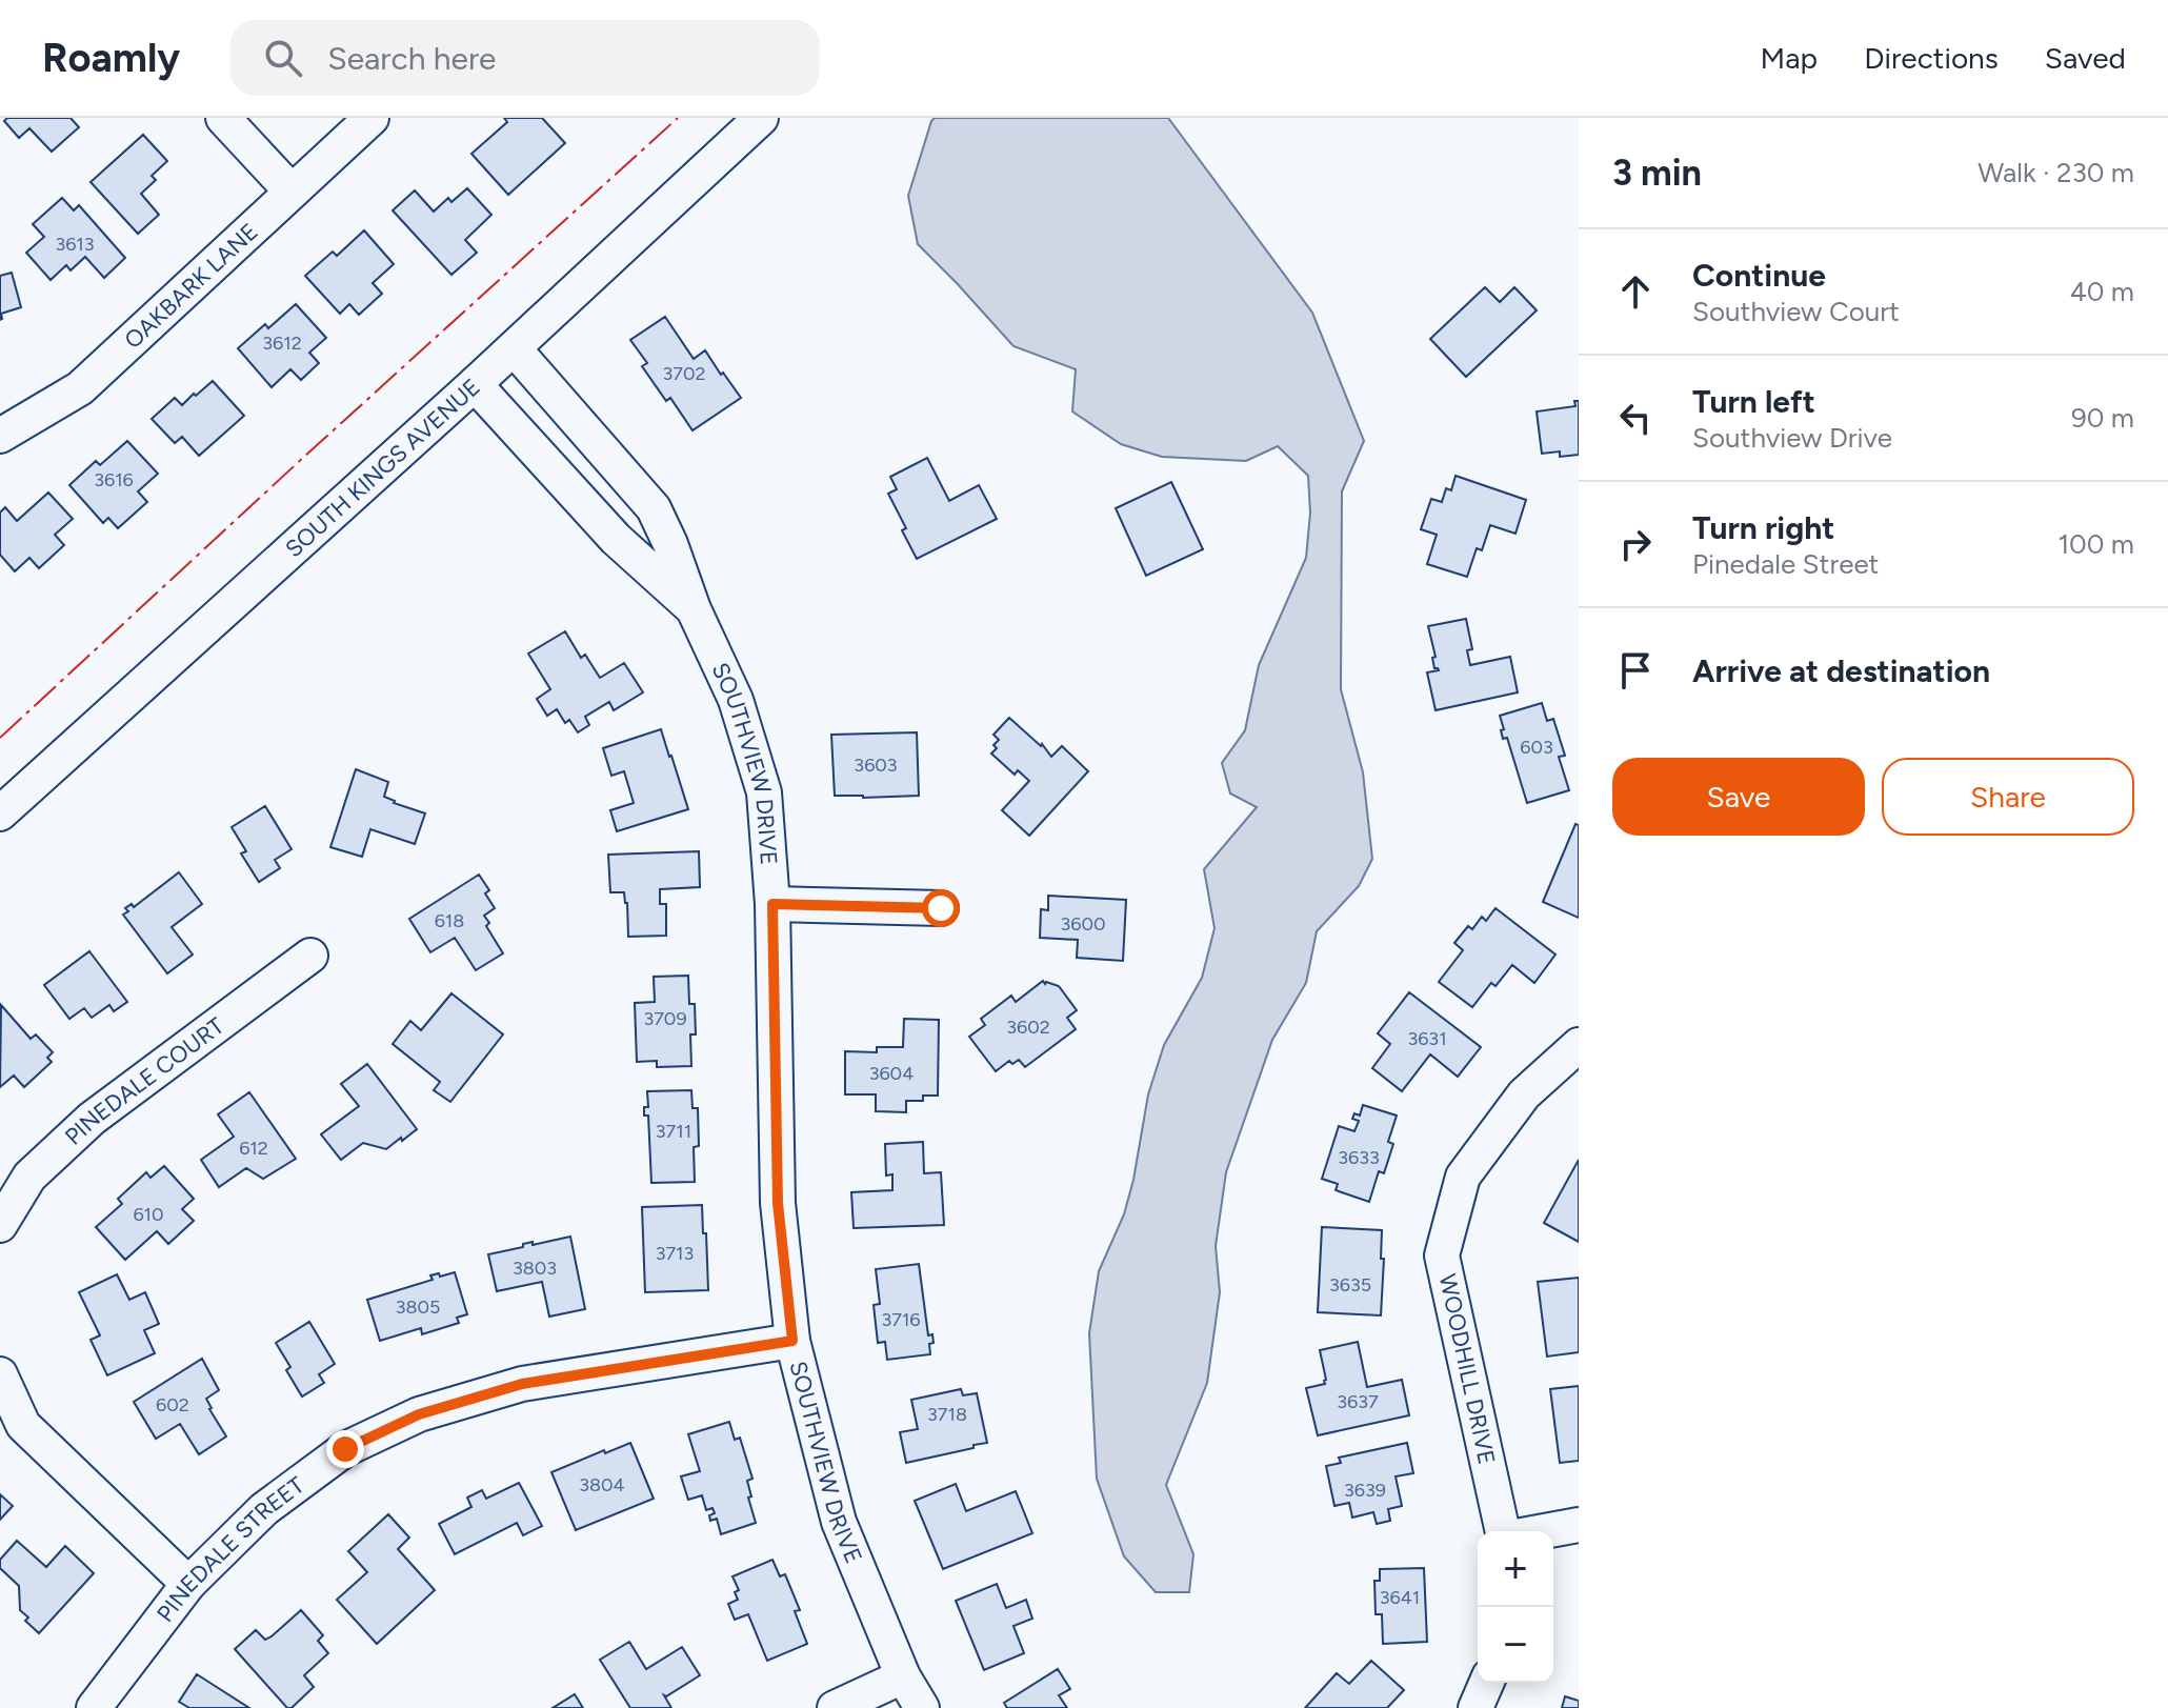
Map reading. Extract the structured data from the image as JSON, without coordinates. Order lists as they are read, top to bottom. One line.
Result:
{"streets":{"street":["OAKBARK LANE","SOUTH KINGS AVENUE","SOUTHVIEW DRIVE","PINEDALE COURT","WOODHILL DRIVE","PINEDALE STREET"]},"crossings":[["SOUTH KINGS AVENUE","SOUTHVIEW DRIVE"],["SOUTHVIEW DRIVE","PINEDALE STREET"]],"house_numbers":["3613","3612","3702","3616","603","3603","618","3600","3709","3602","3631","3604","3711","612","3633","610","3713","3803","3635","3805","3716","3637","602","3718","3804","3639","3641"],"page":{"header":"Roamly","search":"Search here","nav":["Map","Directions","Saved"],"heading":["3 min","Walk · 230 m"],"list":[["Continue","Southview Court","40 m"],["Turn left","Southview Drive","90 m"],["Turn right","Pinedale Street","100 m"],"Arrive at destination"],"buttons":["Save","Share"],"map_buttons":["+","−"]}}
